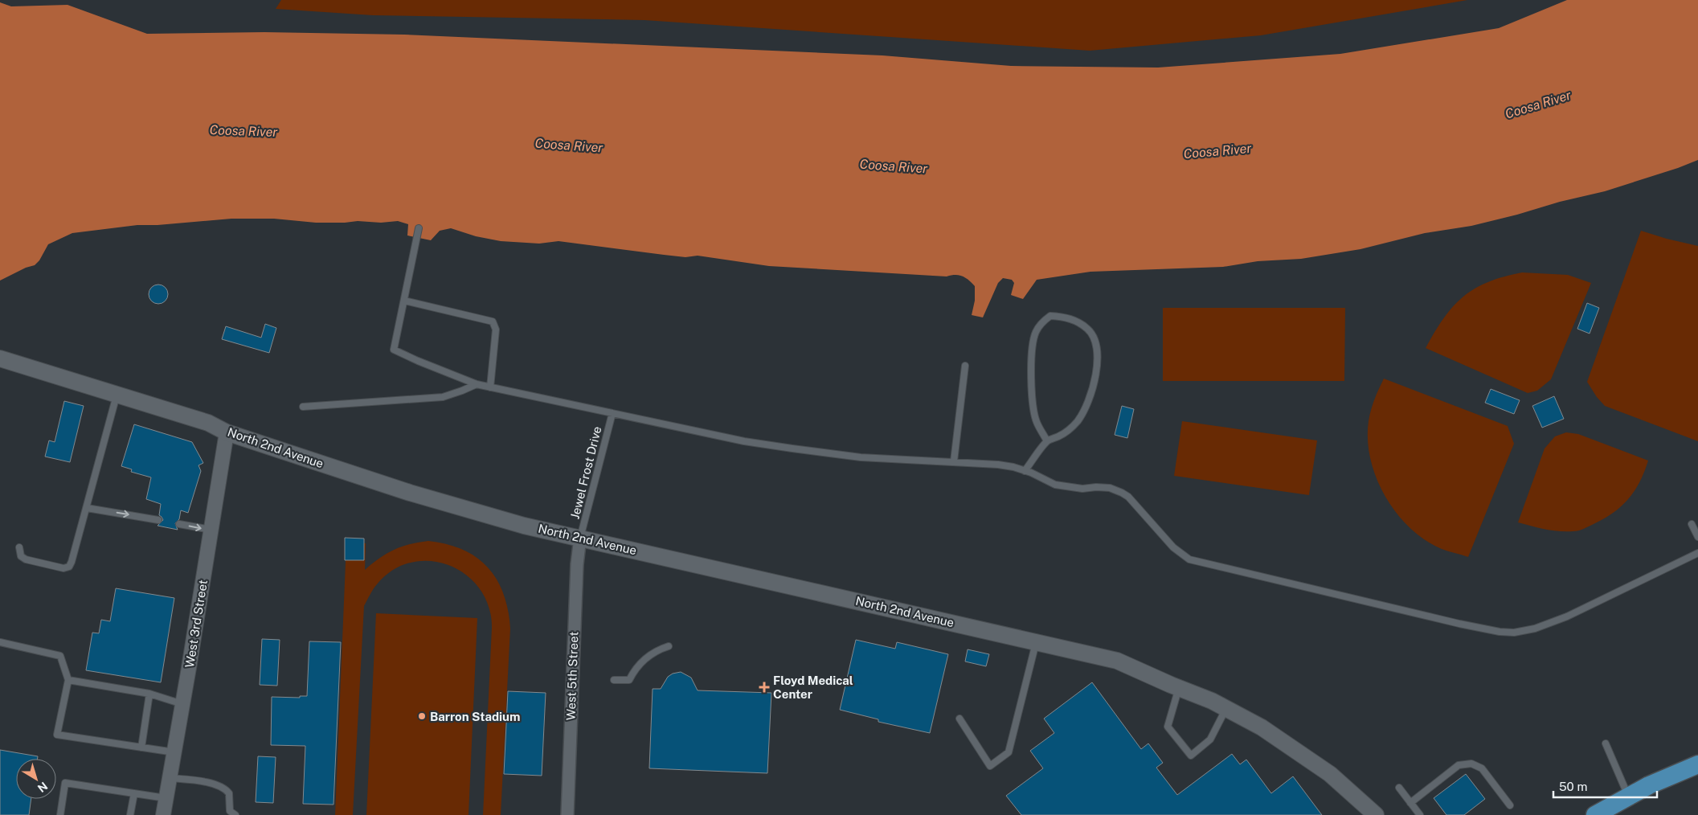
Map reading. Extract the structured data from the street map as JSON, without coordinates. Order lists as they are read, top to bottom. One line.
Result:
{"streets":{"main road":["North 2nd Avenue"],"street":["West 3rd Street","West 5th Street"],"lane":["Jewel Frost Drive"]},"crossings":[["North 2nd Avenue","Jewel Frost Drive"],["North 2nd Avenue","West 3rd Street"],["North 2nd Avenue","West 5th Street"],["Jewel Frost Drive","West 5th Street"]],"water":["Coosa River"],"places":{"health":["Floyd Medical Center"],"other":["Barron Stadium"]},"scale_bar":"50 m","north":"bottom right"}
